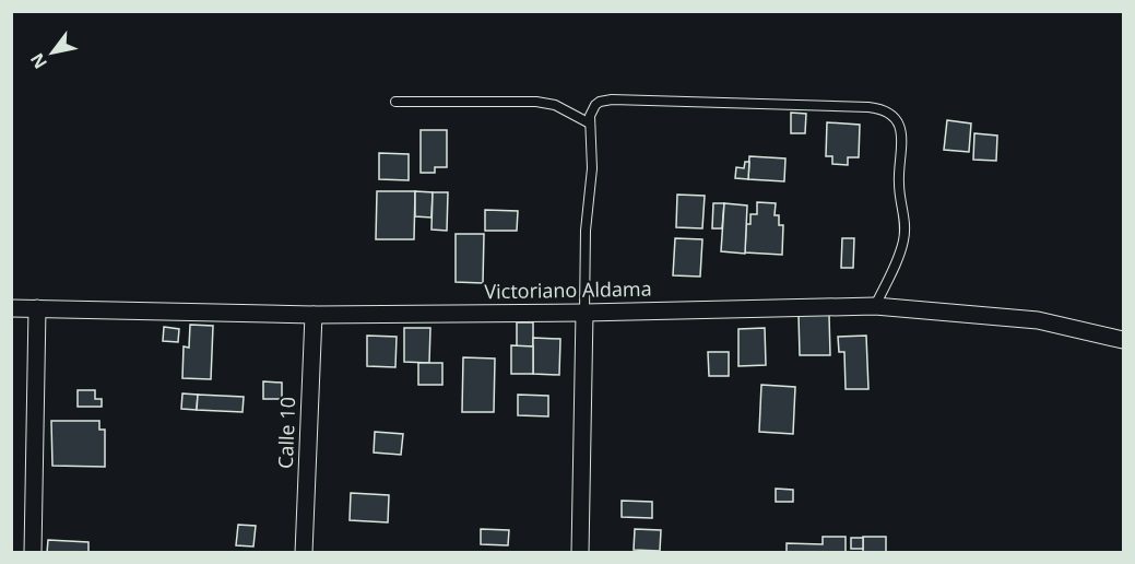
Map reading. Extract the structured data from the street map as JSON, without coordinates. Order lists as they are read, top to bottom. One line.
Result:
{"streets":{"street":["Victoriano Aldama","Calle 10"]},"crossings":[["Victoriano Aldama","Calle 10"]],"north":"bottom left"}
